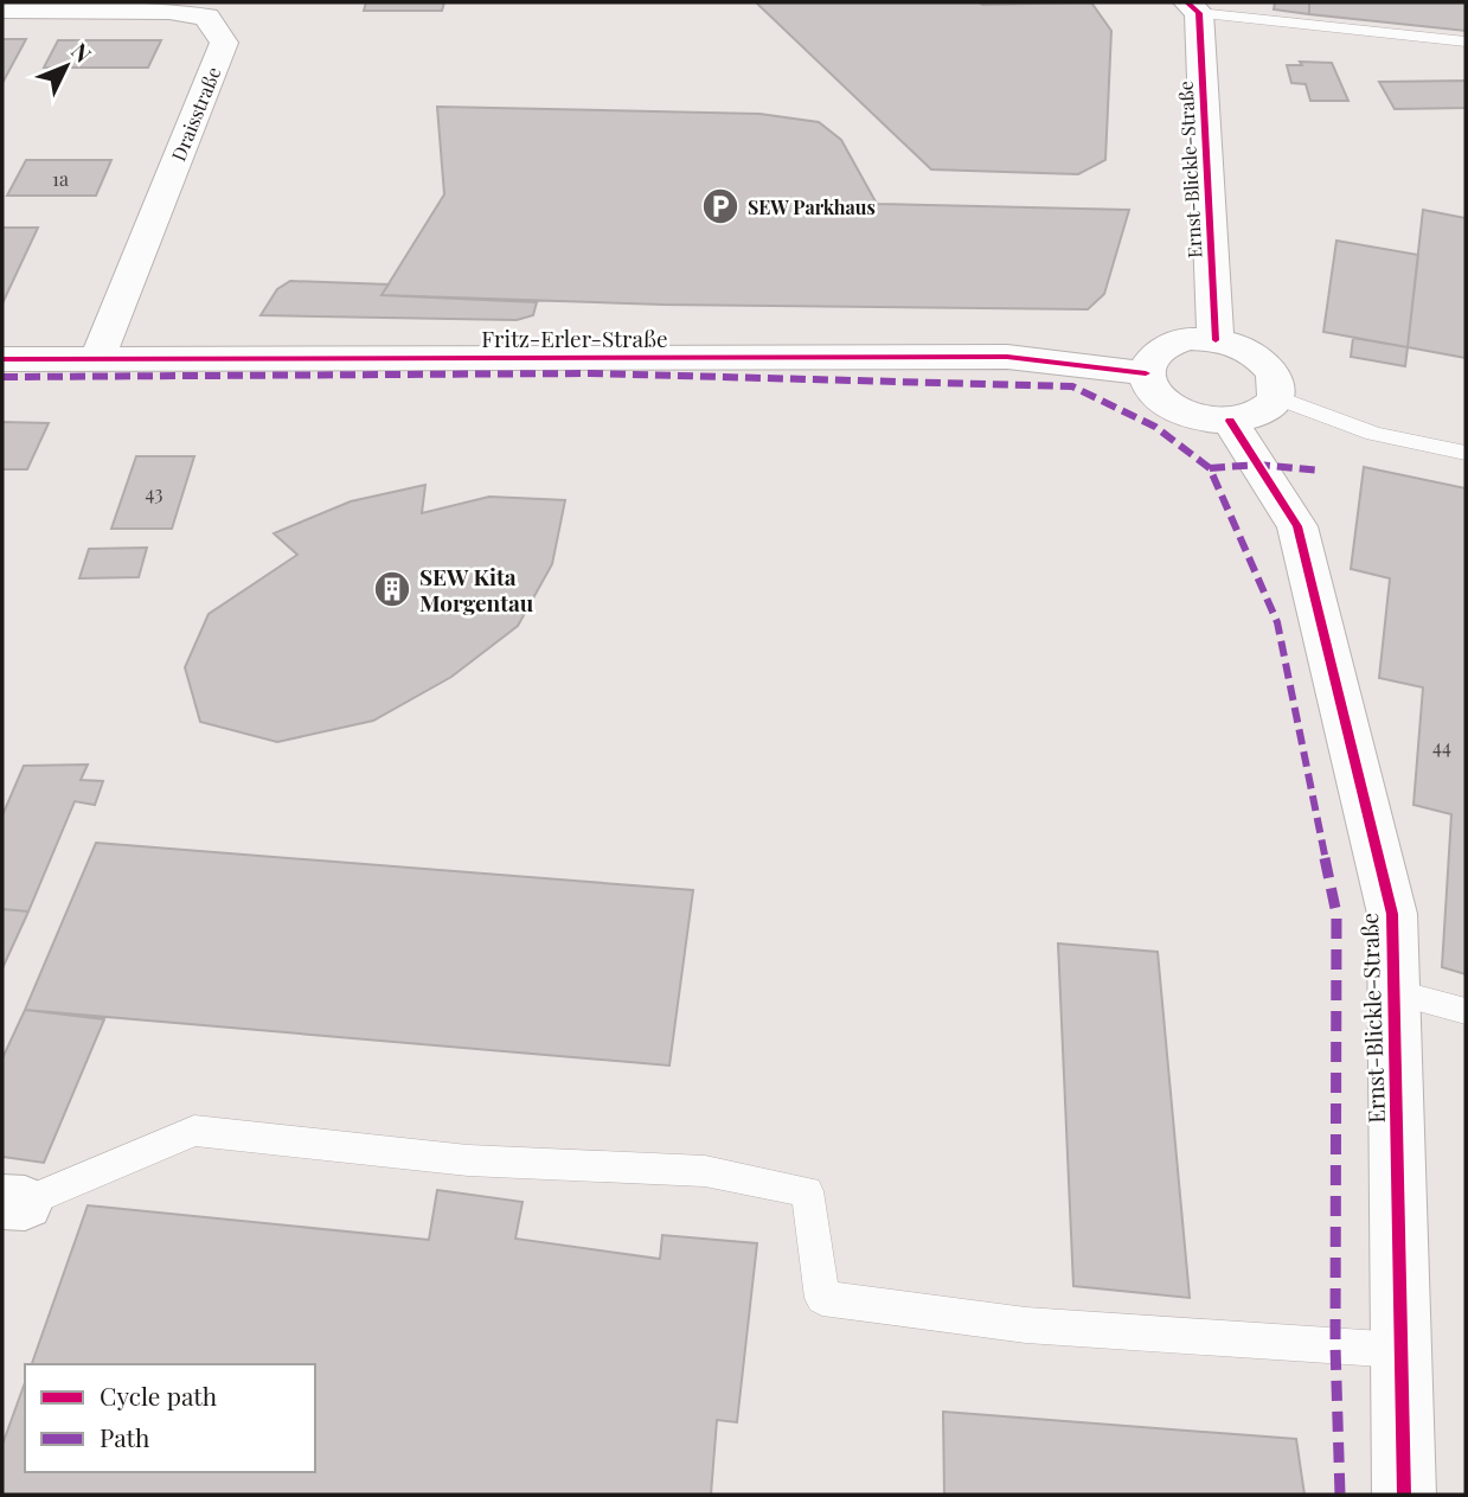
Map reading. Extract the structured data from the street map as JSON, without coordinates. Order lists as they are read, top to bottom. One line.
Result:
{"streets":{"street":["Draisstraße","Ernst-Blickle-Straße","Fritz-Erler-Straße"]},"crossings":[["Draisstraße","Fritz-Erler-Straße"],["Ernst-Blickle-Straße","Fritz-Erler-Straße"]],"places":{"parking":["SEW Parkhaus"],"building":["SEW Kita Morgentau"]},"house_numbers":["1a","43","44"],"legend":["Cycle path","Path"],"north":"top right"}
